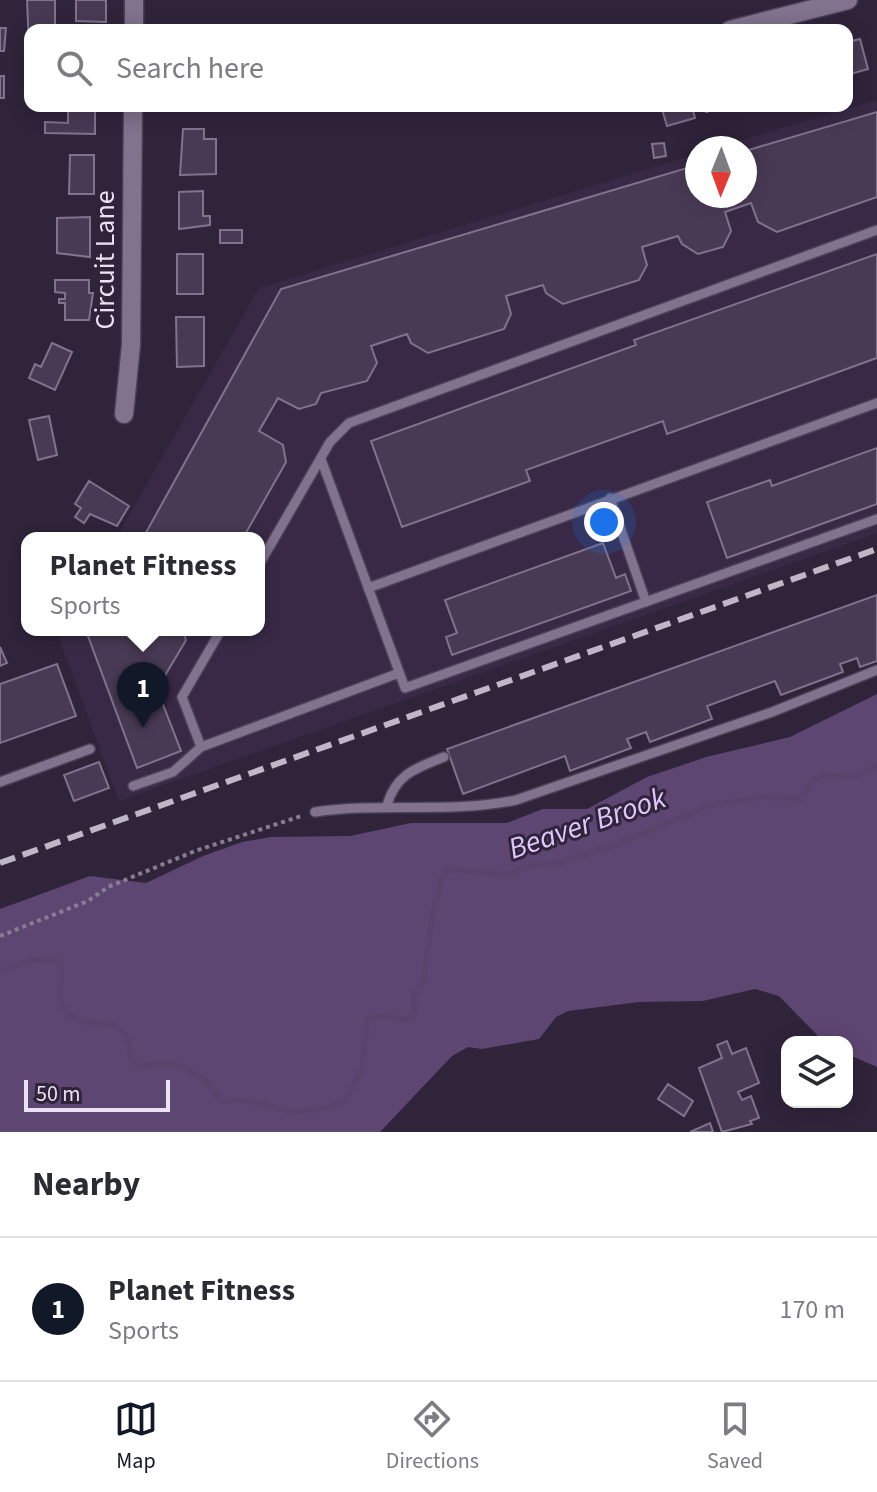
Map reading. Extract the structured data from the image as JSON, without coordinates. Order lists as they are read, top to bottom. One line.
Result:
{"streets":{"street":["Circuit Lane"]},"water":["Beaver Brook"],"scale_bar":"50 m","north":"bottom","page":{"search":"Search here","popup":["Planet Fitness","Sports"],"pins":"1","scale":"50 m","heading":"Nearby","list":[{"mark":"1","name":"Planet Fitness","note":"Sports","value":"170 m"}],"nav":["Map","Directions","Saved"]}}
